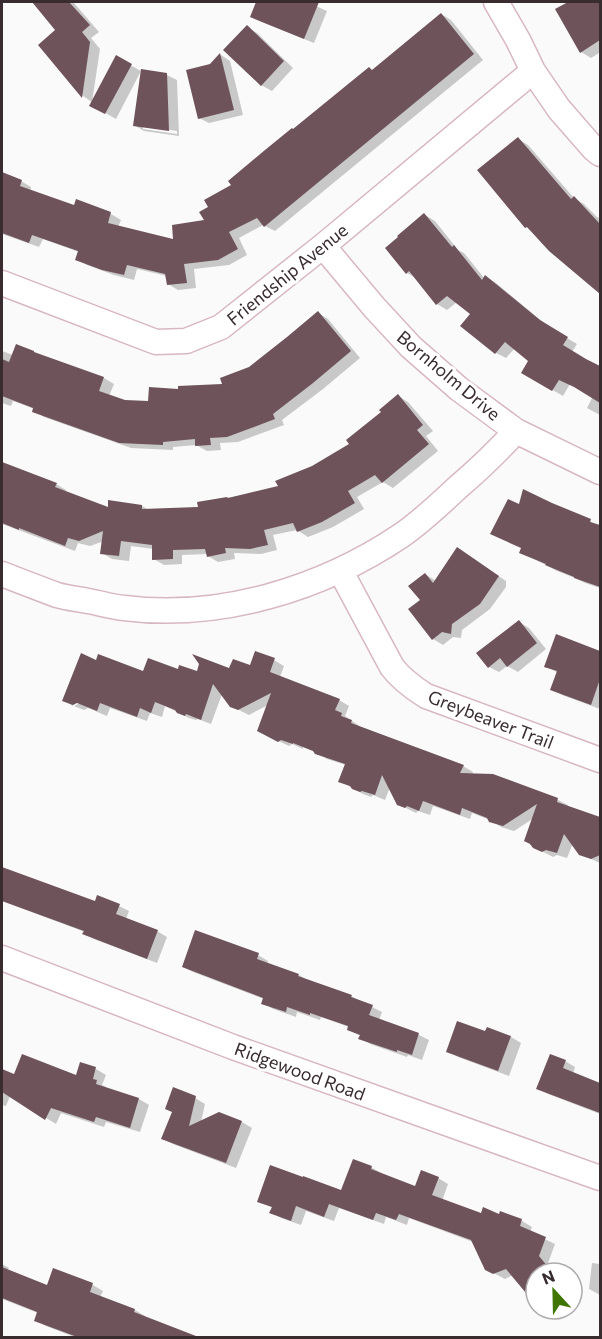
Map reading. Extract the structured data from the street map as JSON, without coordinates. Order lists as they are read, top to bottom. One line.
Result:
{"streets":{"street":["Friendship Avenue","Bornholm Drive","Greybeaver Trail","Ridgewood Road"]},"crossings":[["Friendship Avenue","Bornholm Drive"]],"north":"top"}
